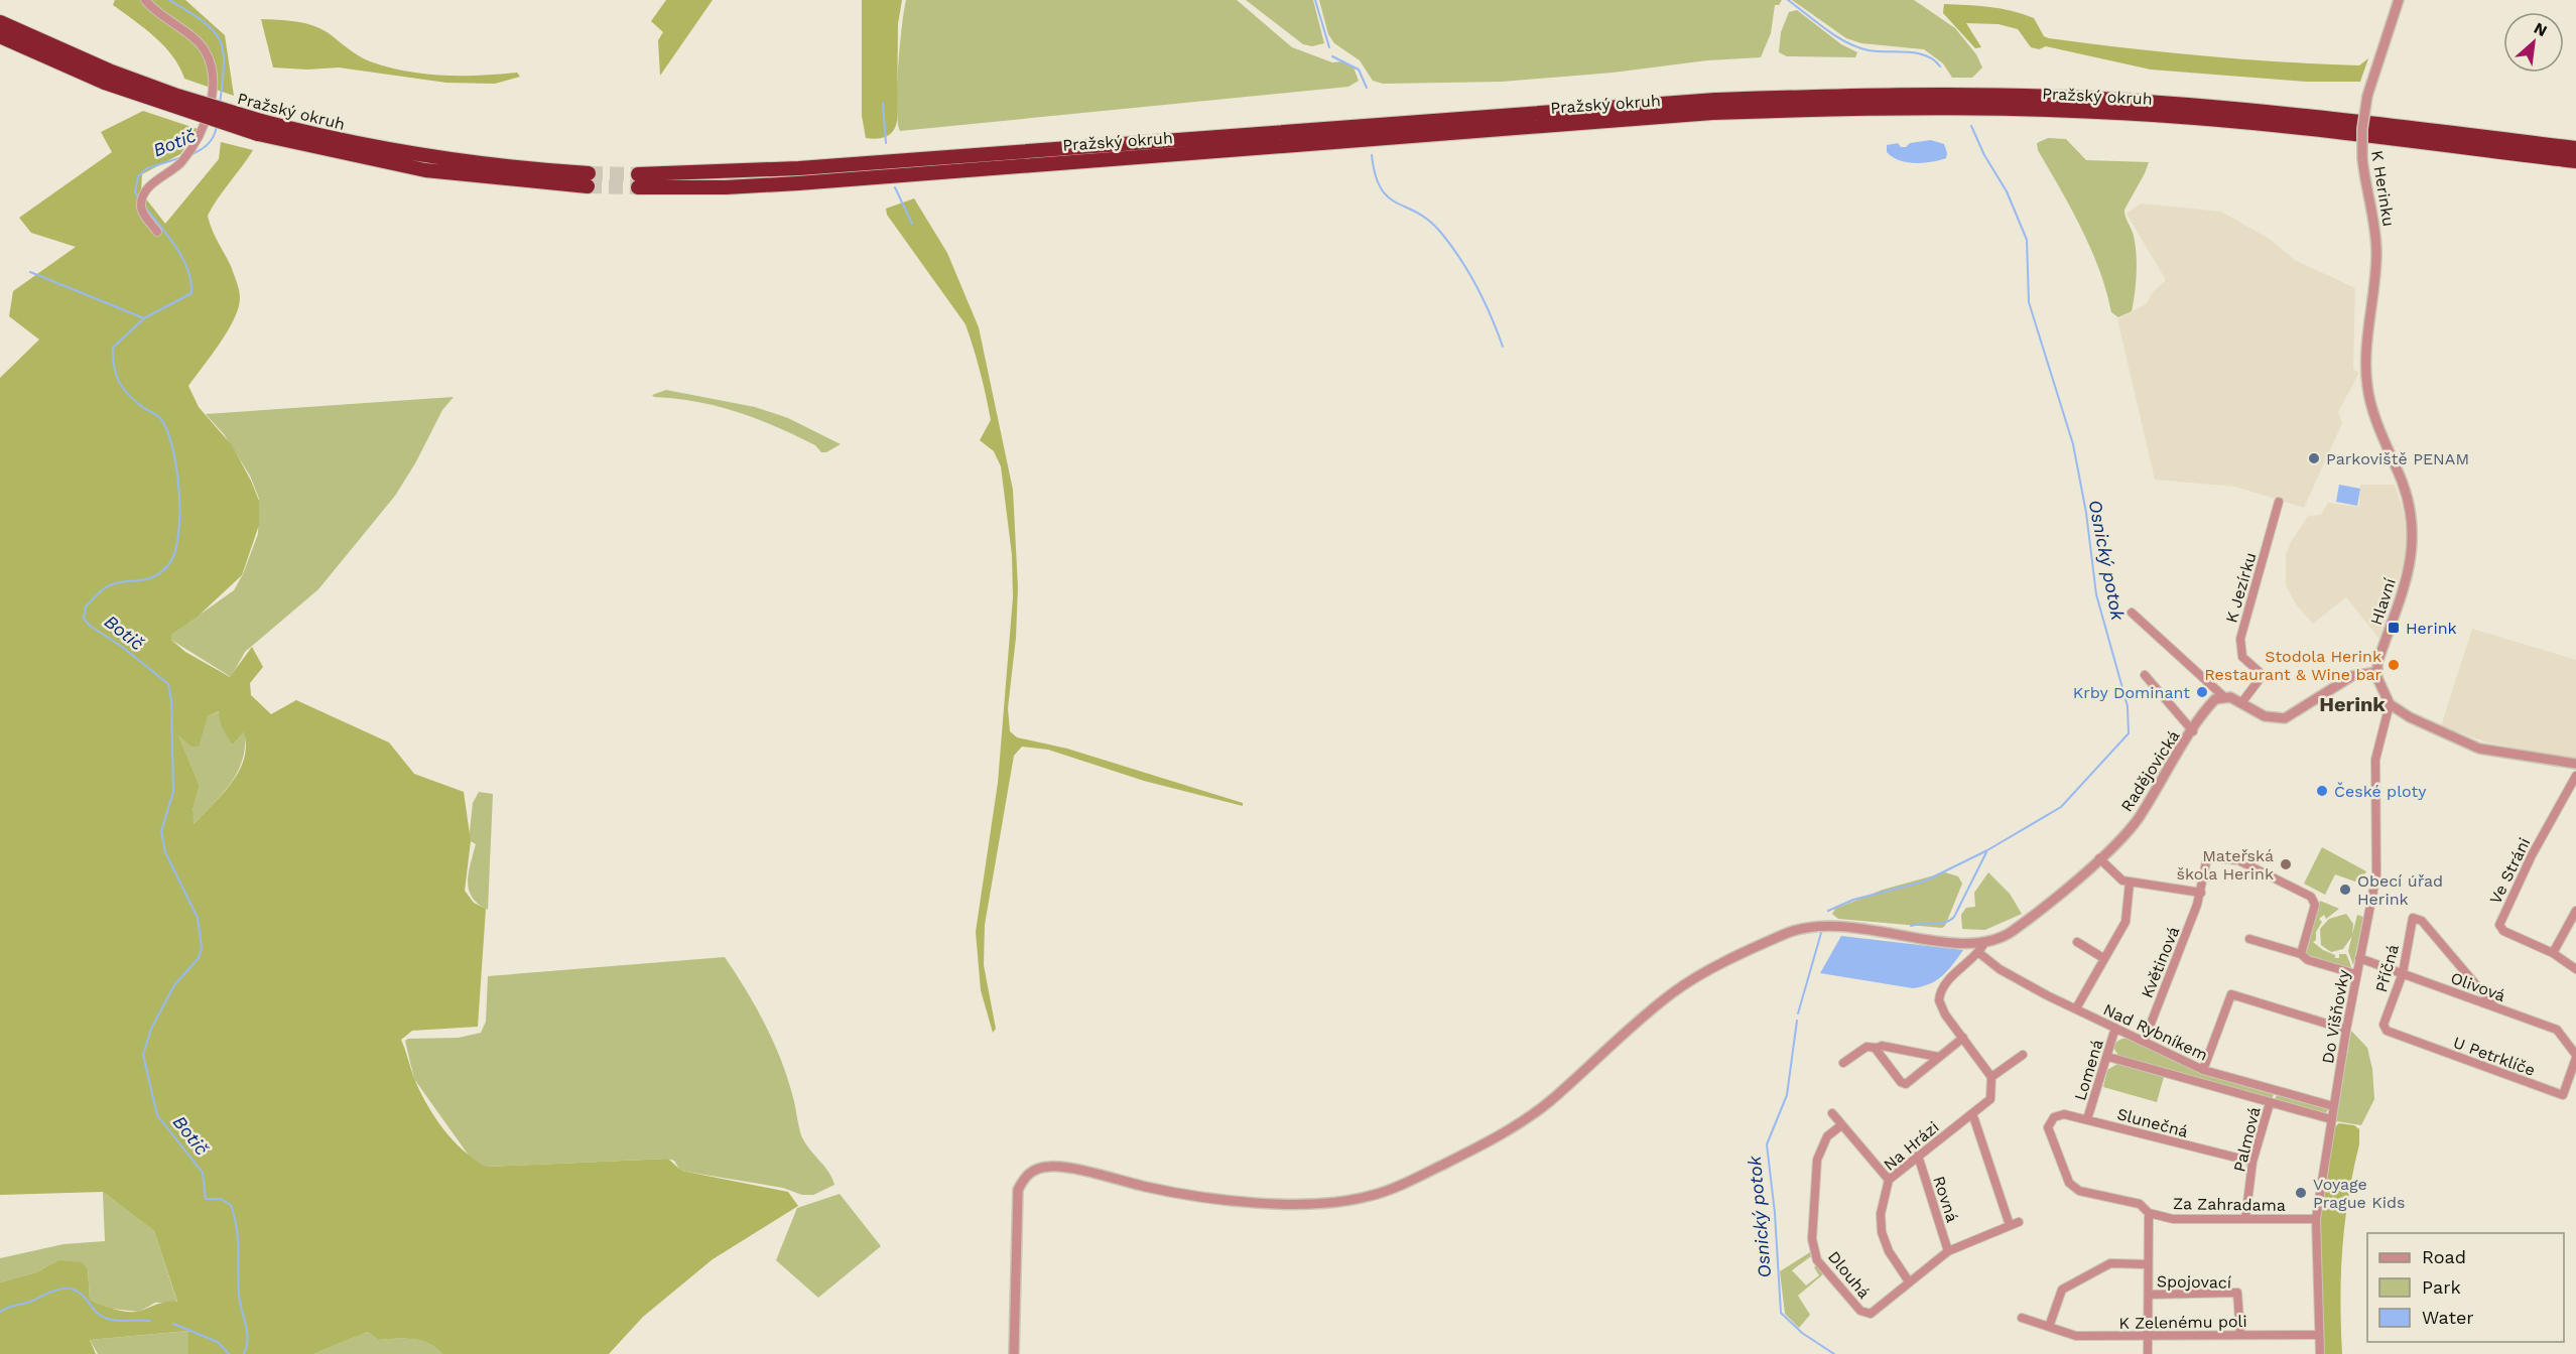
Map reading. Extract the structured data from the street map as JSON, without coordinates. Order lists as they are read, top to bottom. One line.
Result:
{"streets":{"highway":["Pražský okruh"],"street":["K Herinku","K Jezírku","Hlavní","Radějovická","Ve Stráni","Květinová","Příčná","Olivová","Do Višňovky","Nad Rybníkem","U Petrklíče","Lomená","Slunečná","Palmová","Na Hrázi","Rovná","Za Zahradama","Dlouhá","Spojovací","K Zelenému poli"]},"crossings":[["K Herinku","Hlavní"],["Květinová","Nad Rybníkem"],["Příčná","Olivová"],["Příčná","U Petrklíče"],["Olivová","Do Višňovky"],["Olivová","U Petrklíče"],["Do Višňovky","Nad Rybníkem"],["Do Višňovky","Za Zahradama"],["Do Višňovky","K Zelenému poli"],["Nad Rybníkem","Lomená"],["Nad Rybníkem","Palmová"],["Lomená","Slunečná"],["Slunečná","Palmová"],["Slunečná","Za Zahradama"],["Palmová","Za Zahradama"],["Na Hrázi","Rovná"],["Na Hrázi","Dlouhá"],["Rovná","Dlouhá"],["Za Zahradama","Spojovací"],["Spojovací","K Zelenému poli"]],"districts":["Herink"],"water":["Botič","Osnický potok"],"places":{"other":["Parkoviště PENAM","Stodola Herink Restaurant & Wine bar","Krby Dominant","České ploty","Mateřská škola Herink","Obecí úřad Herink","Voyage Prague Kids"],"transit":["Herink"]},"legend":["Road","Park","Water"],"north":"top right"}
